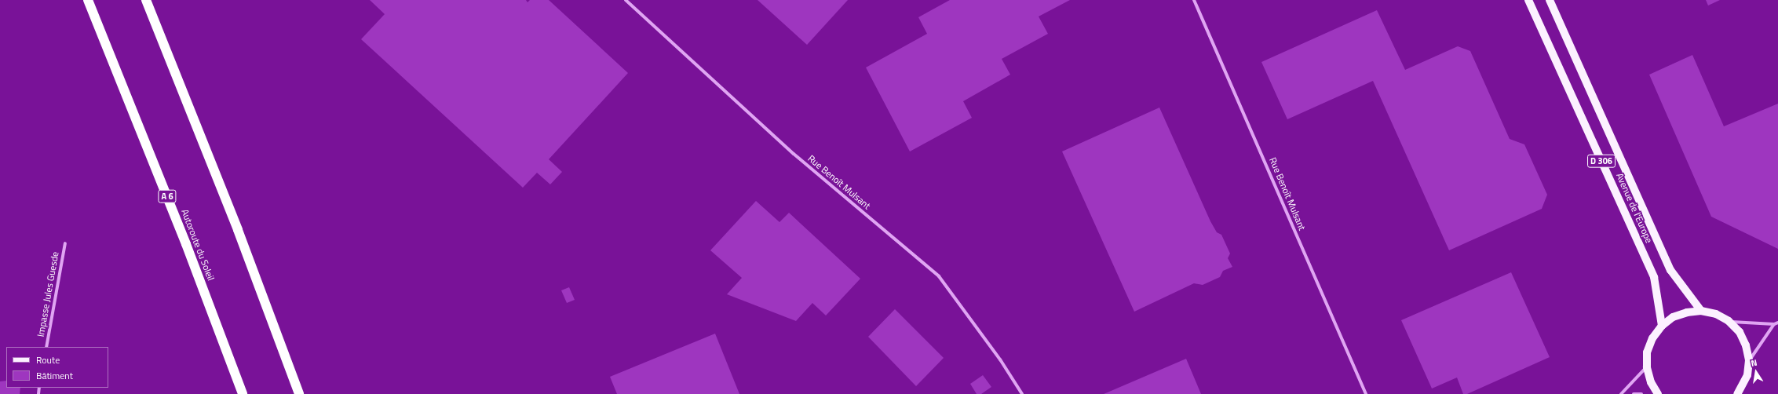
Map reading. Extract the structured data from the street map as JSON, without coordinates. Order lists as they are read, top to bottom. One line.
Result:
{"streets":{"highway":["A 6","Autoroute du Soleil"],"main road":["D 306","Avenue de l'Europe"],"street":["Rue Benoît Mulsant","Impasse Jules Guesde"]},"legend":["Route","Bâtiment"],"north":"top"}
